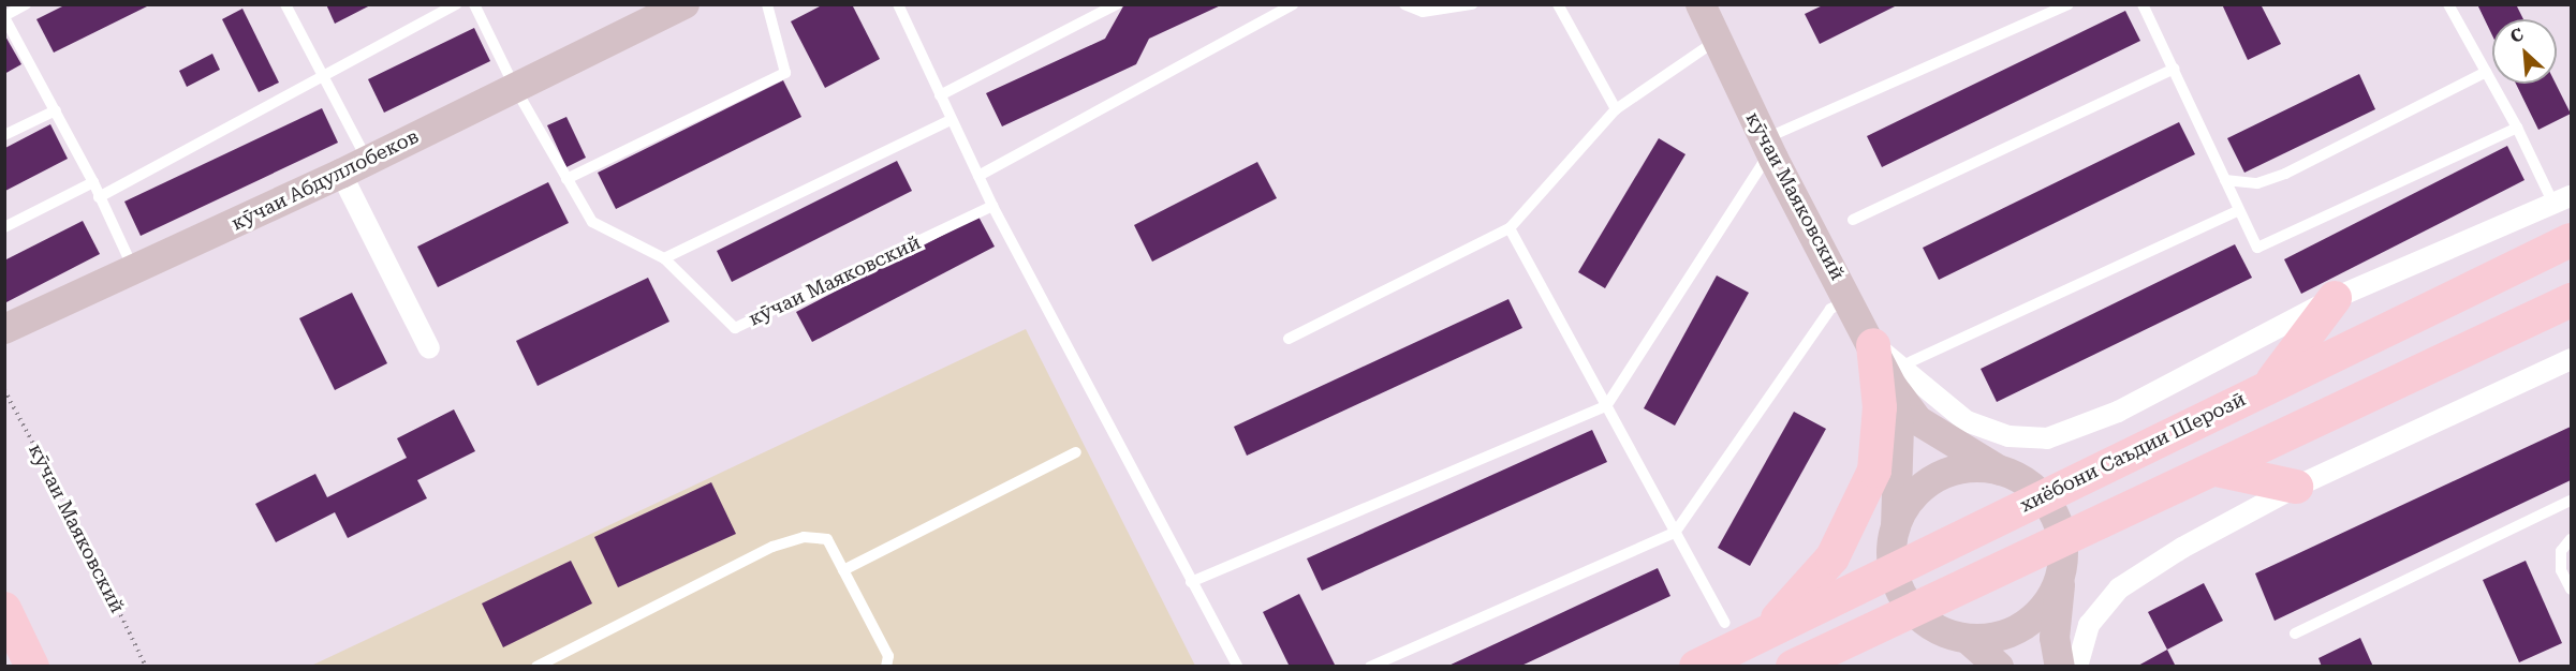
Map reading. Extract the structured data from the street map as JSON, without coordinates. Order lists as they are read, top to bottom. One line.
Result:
{"streets":{"main road":["хиёбони Саъдии Шерозӣ"],"street":["кӯчаи Абдуллобеков","кӯчаи Маяковский"]},"crossings":[["кӯчаи Абдуллобеков","кӯчаи Маяковский"],["кӯчаи Маяковский","хиёбони Саъдии Шерозӣ"]],"north":"top left"}
